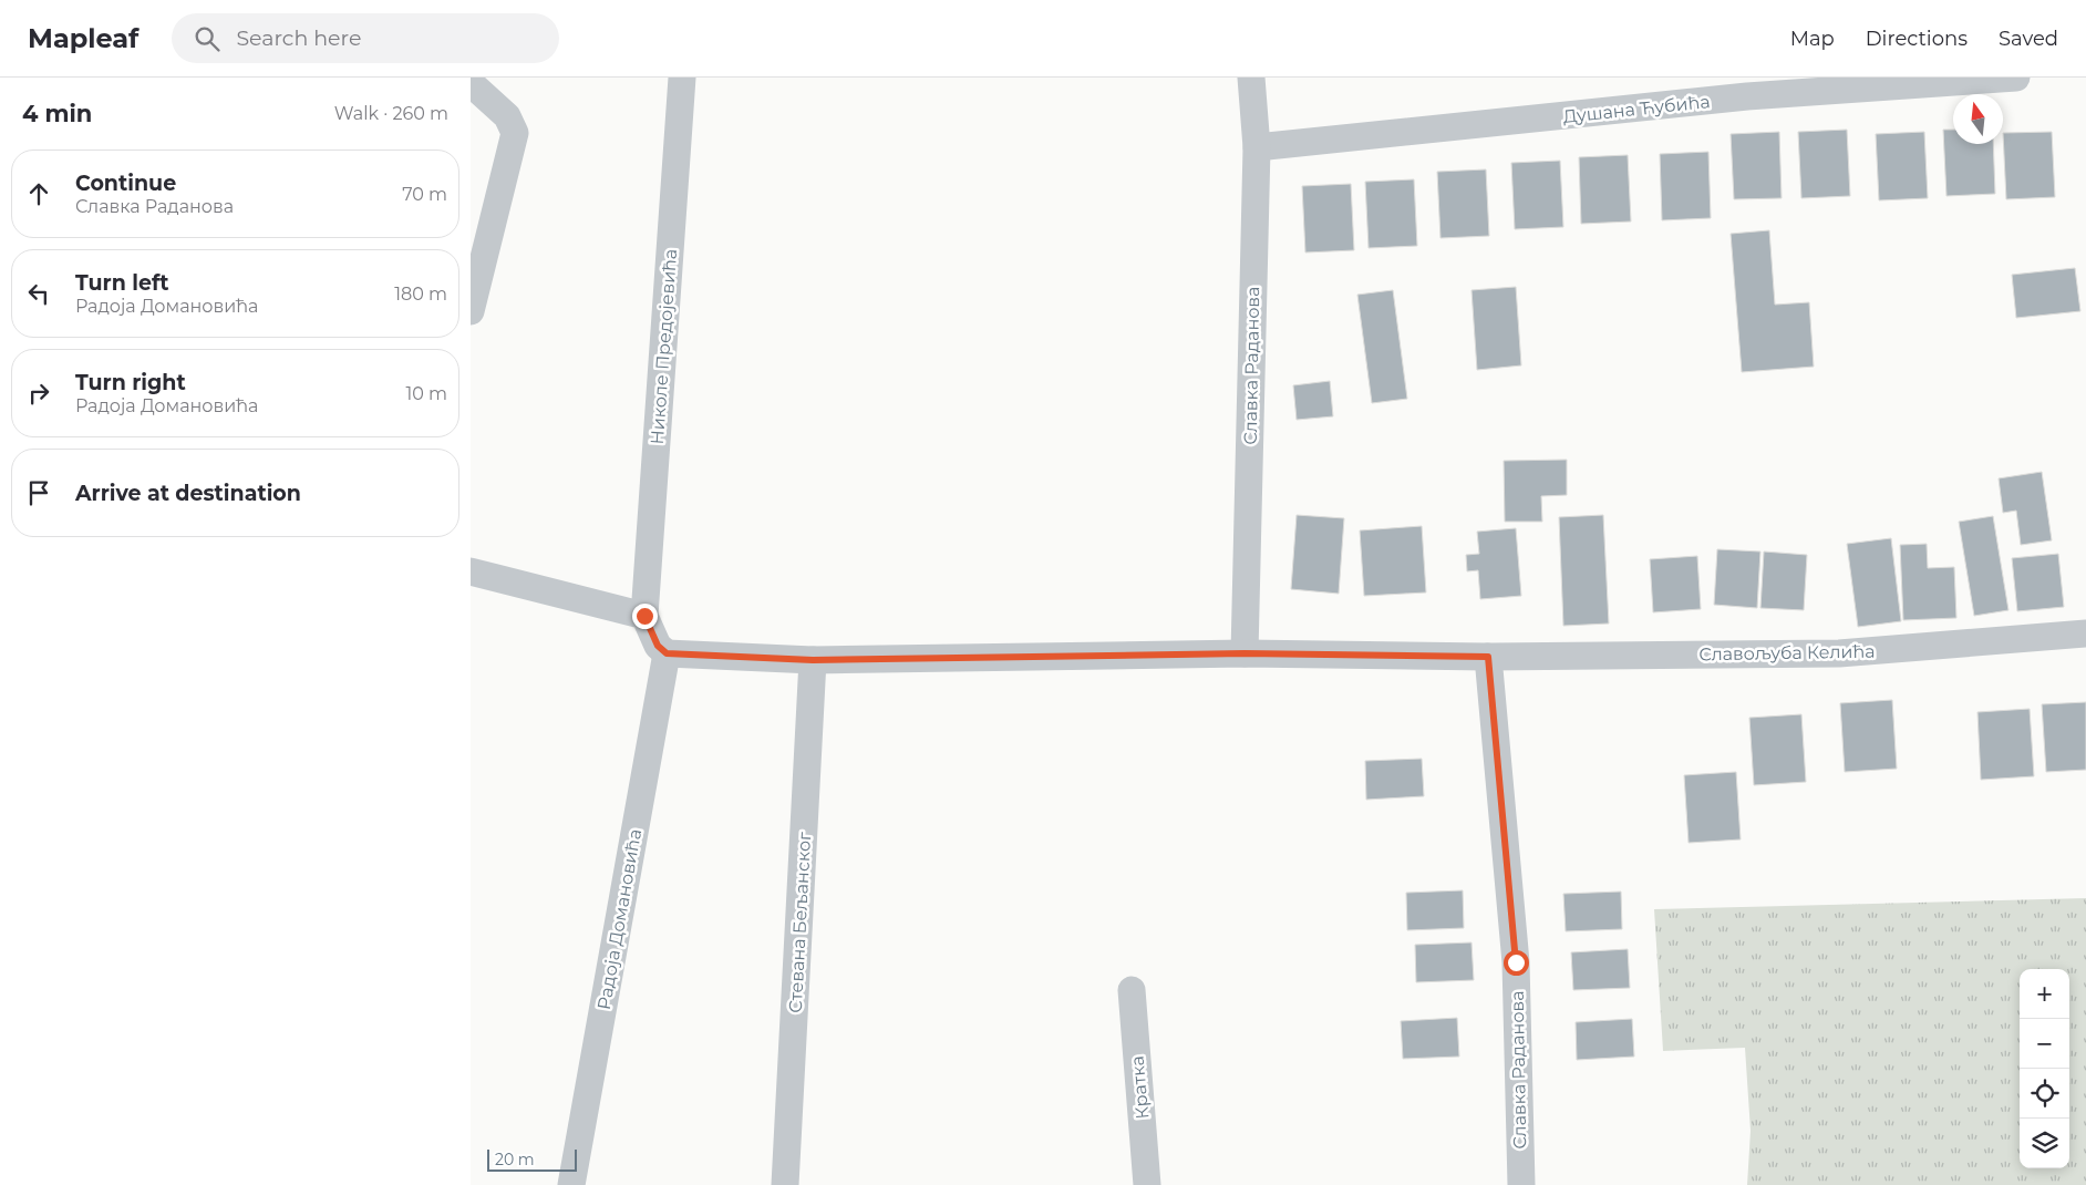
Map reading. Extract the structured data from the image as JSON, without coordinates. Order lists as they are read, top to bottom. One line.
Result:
{"streets":{"street":["Душана Ћубића","Николе Предојевића","Славка Раданова","Славољуба Келића","Радоја Домановића","Стевана Бељанског","Кратка"]},"crossings":[["Душана Ћубића","Славка Раданова"],["Славка Раданова","Славољуба Келића"]],"scale_bar":"20 m","north":"top","page":{"header":"Mapleaf","search":"Search here","nav":["Map","Directions","Saved"],"heading":["4 min","Walk · 260 m"],"list":[["Continue","Славка Раданова","70 m"],["Turn left","Радоја Домановића","180 m"],["Turn right","Радоја Домановића","10 m"],"Arrive at destination"],"map_buttons":["+","−"],"scale":"20 m"}}
